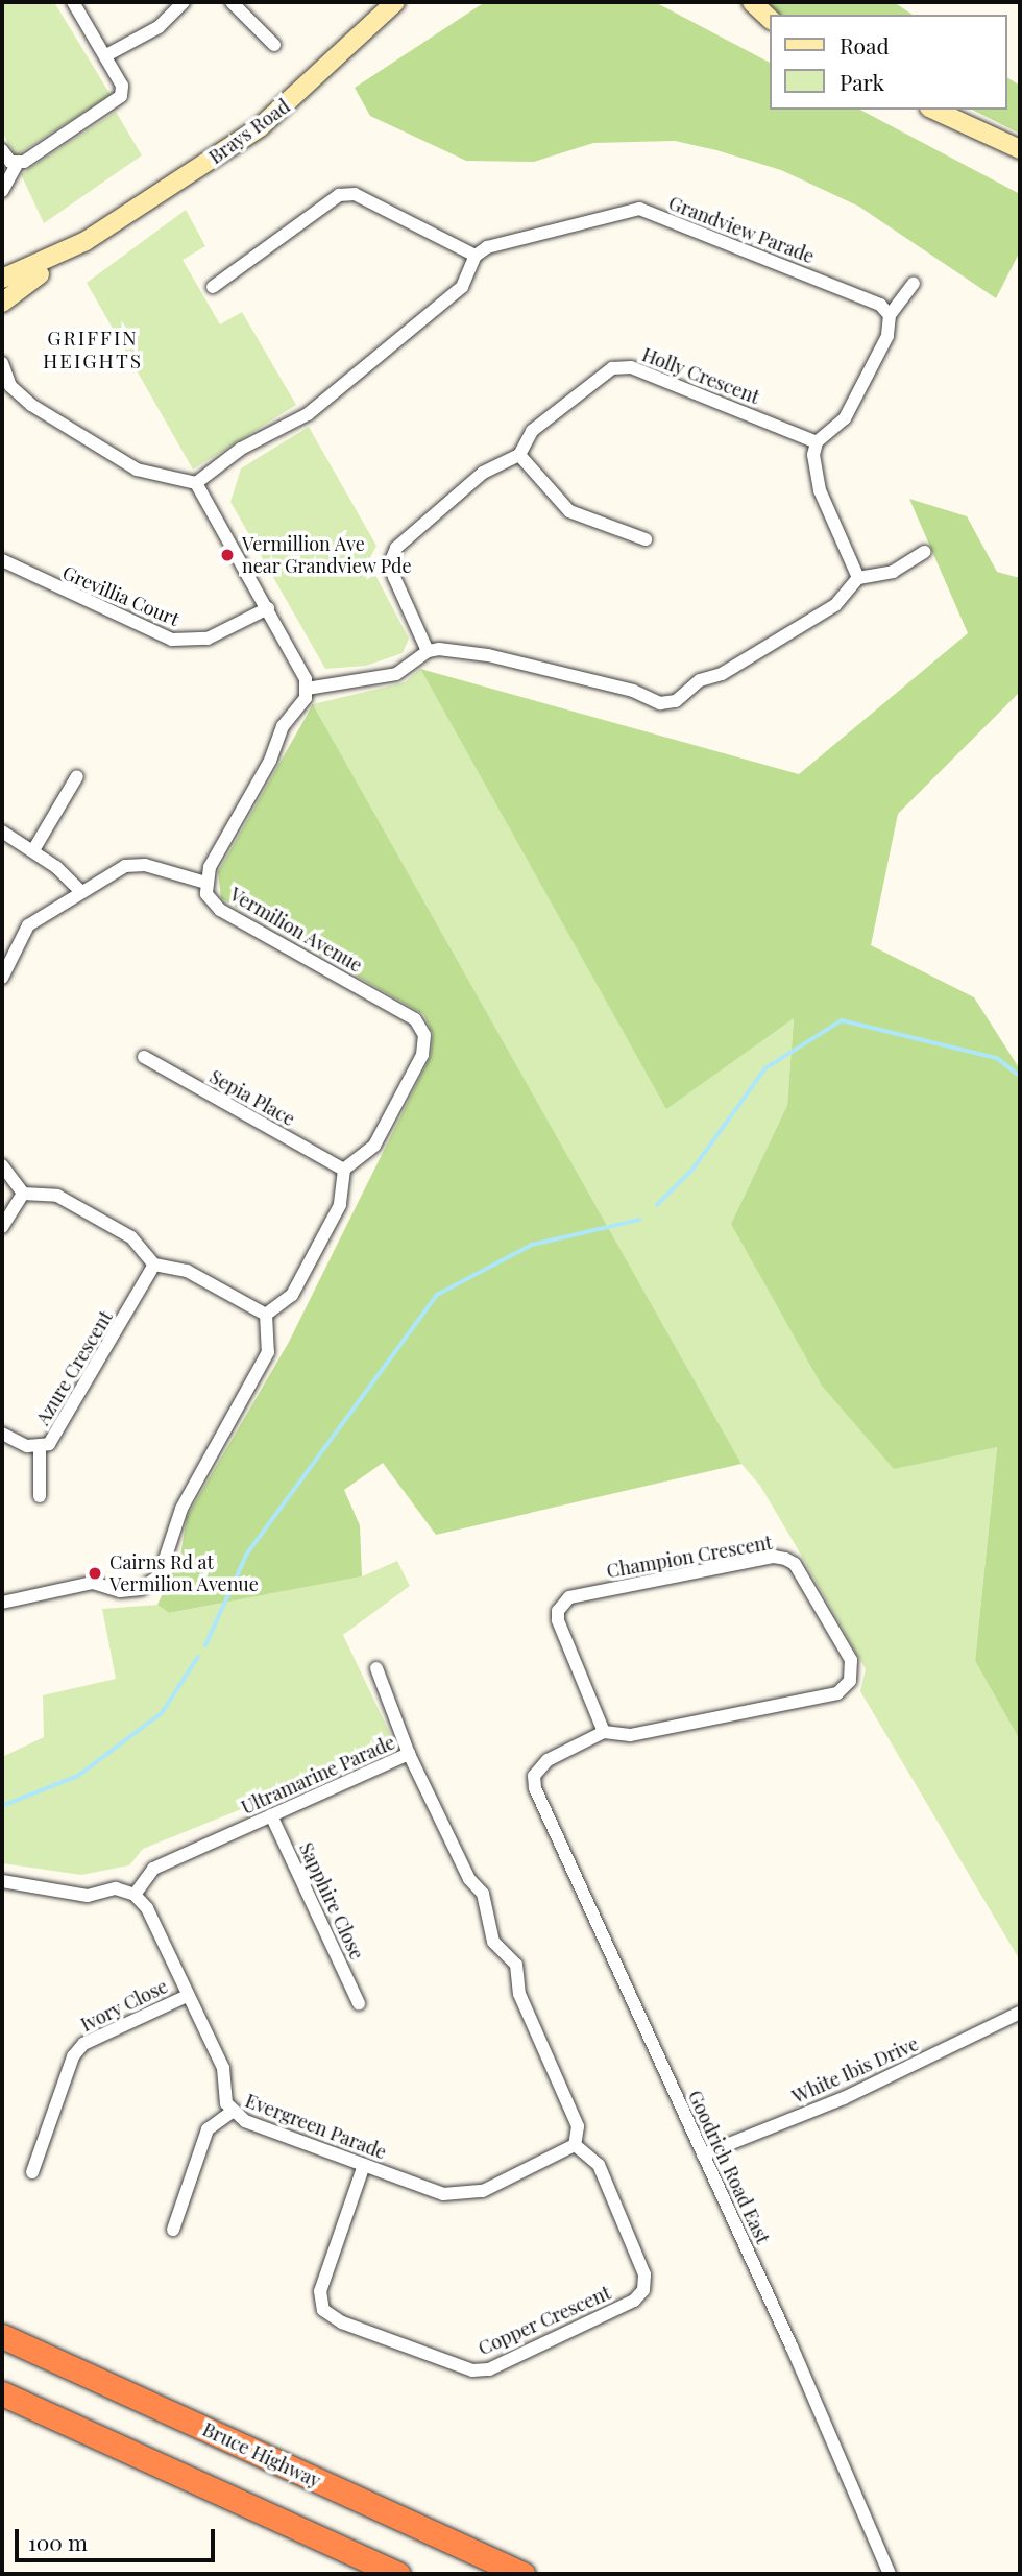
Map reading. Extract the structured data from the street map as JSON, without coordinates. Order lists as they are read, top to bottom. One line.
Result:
{"streets":{"highway":["Bruce Highway"],"main road":["Brays Road"],"street":["Grandview Parade","Holly Crescent","Grevillia Court","Vermilion Avenue","Sepia Place","Azure Crescent","Champion Crescent","Ultramarine Parade","Sapphire Close","Ivory Close","White Ibis Drive","Evergreen Parade","Goodrich Road East","Copper Crescent"]},"crossings":[["Vermilion Avenue","Sepia Place"],["Champion Crescent","Goodrich Road East"],["Ultramarine Parade","Sapphire Close"],["Ultramarine Parade","Evergreen Parade"],["Ultramarine Parade","Copper Crescent"],["Ivory Close","Evergreen Parade"],["White Ibis Drive","Goodrich Road East"],["Evergreen Parade","Copper Crescent"]],"districts":["GRIFFIN HEIGHTS"],"places":["Vermillion Ave near Grandview Pde","Cairns Rd at Vermilion Avenue"],"legend":["Road","Park"],"scale_bar":"100 m"}
